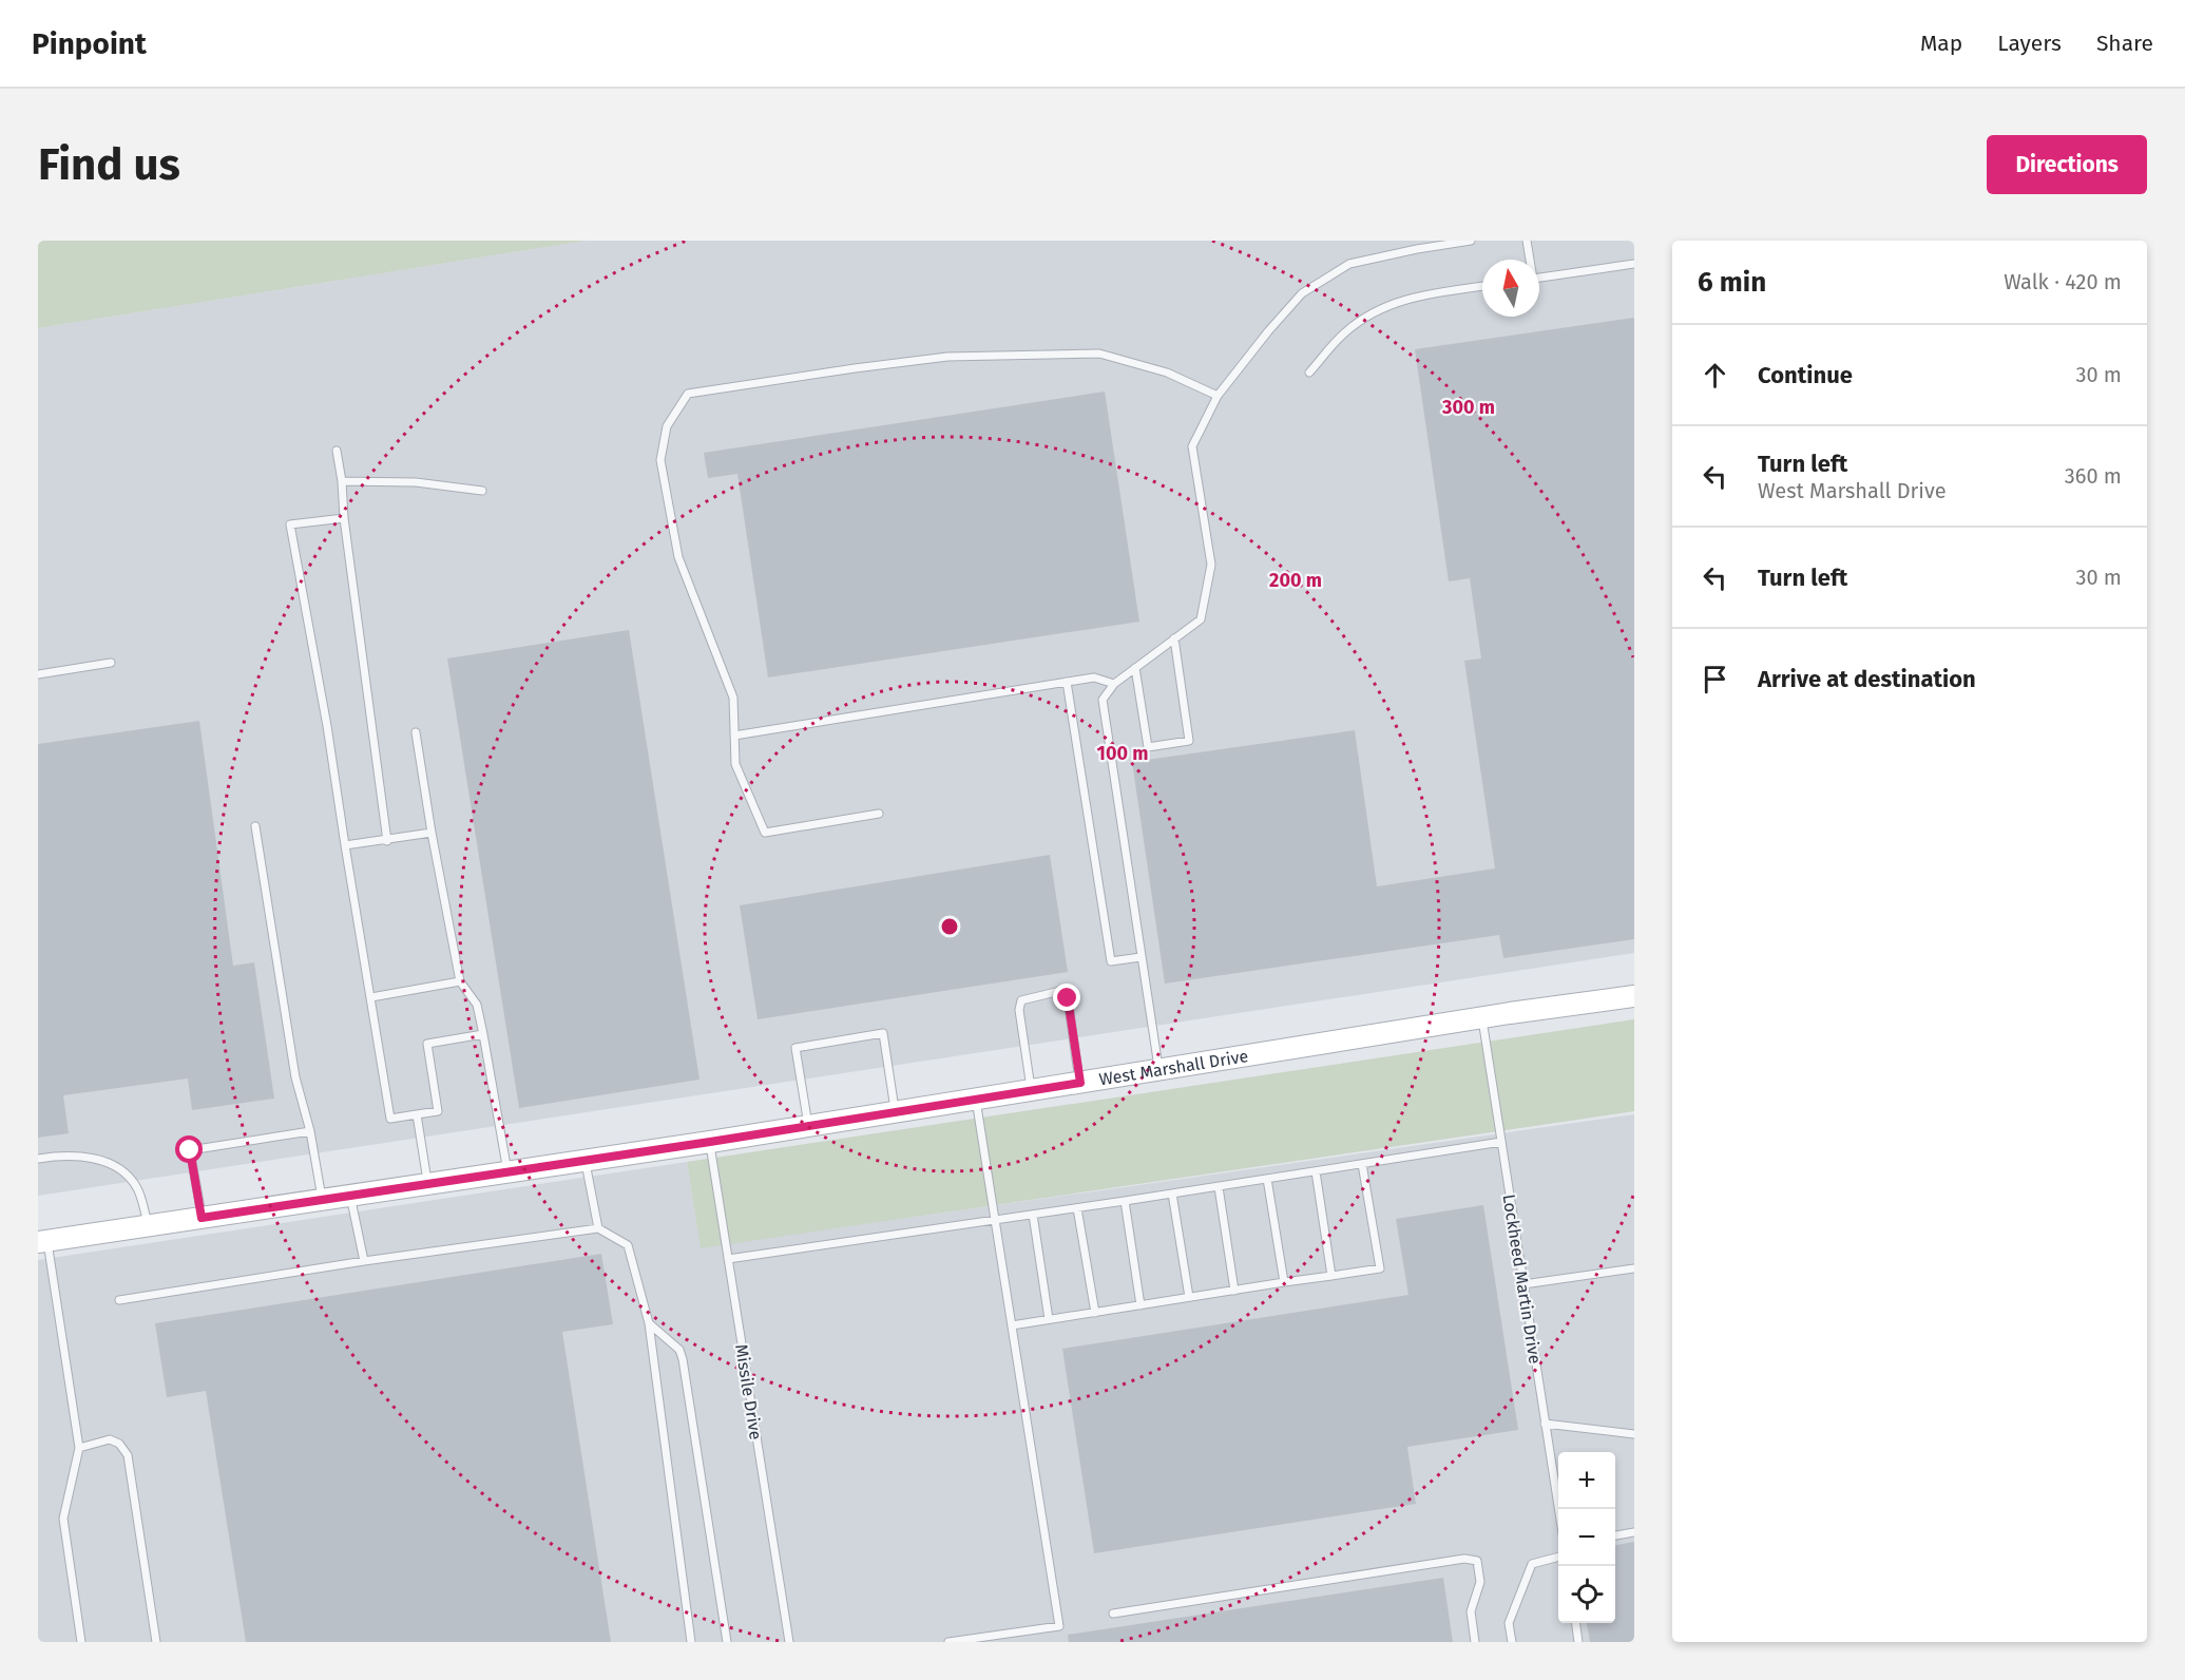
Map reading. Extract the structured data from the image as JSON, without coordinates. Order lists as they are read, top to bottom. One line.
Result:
{"streets":{"main road":["West Marshall Drive"],"lane":["Lockheed Martin Drive","Missile Drive"]},"crossings":[["West Marshall Drive","Lockheed Martin Drive"],["West Marshall Drive","Missile Drive"]],"north":"top","page":{"header":"Pinpoint","nav":["Map","Layers","Share"],"buttons":"Directions","title":"Find us","heading":["6 min","Walk · 420 m"],"list":[["Continue","30 m"],["Turn left","West Marshall Drive","360 m"],["Turn left","30 m"],"Arrive at destination"],"map_buttons":["+","−"]},"rings":["300 m","200 m","100 m"]}
